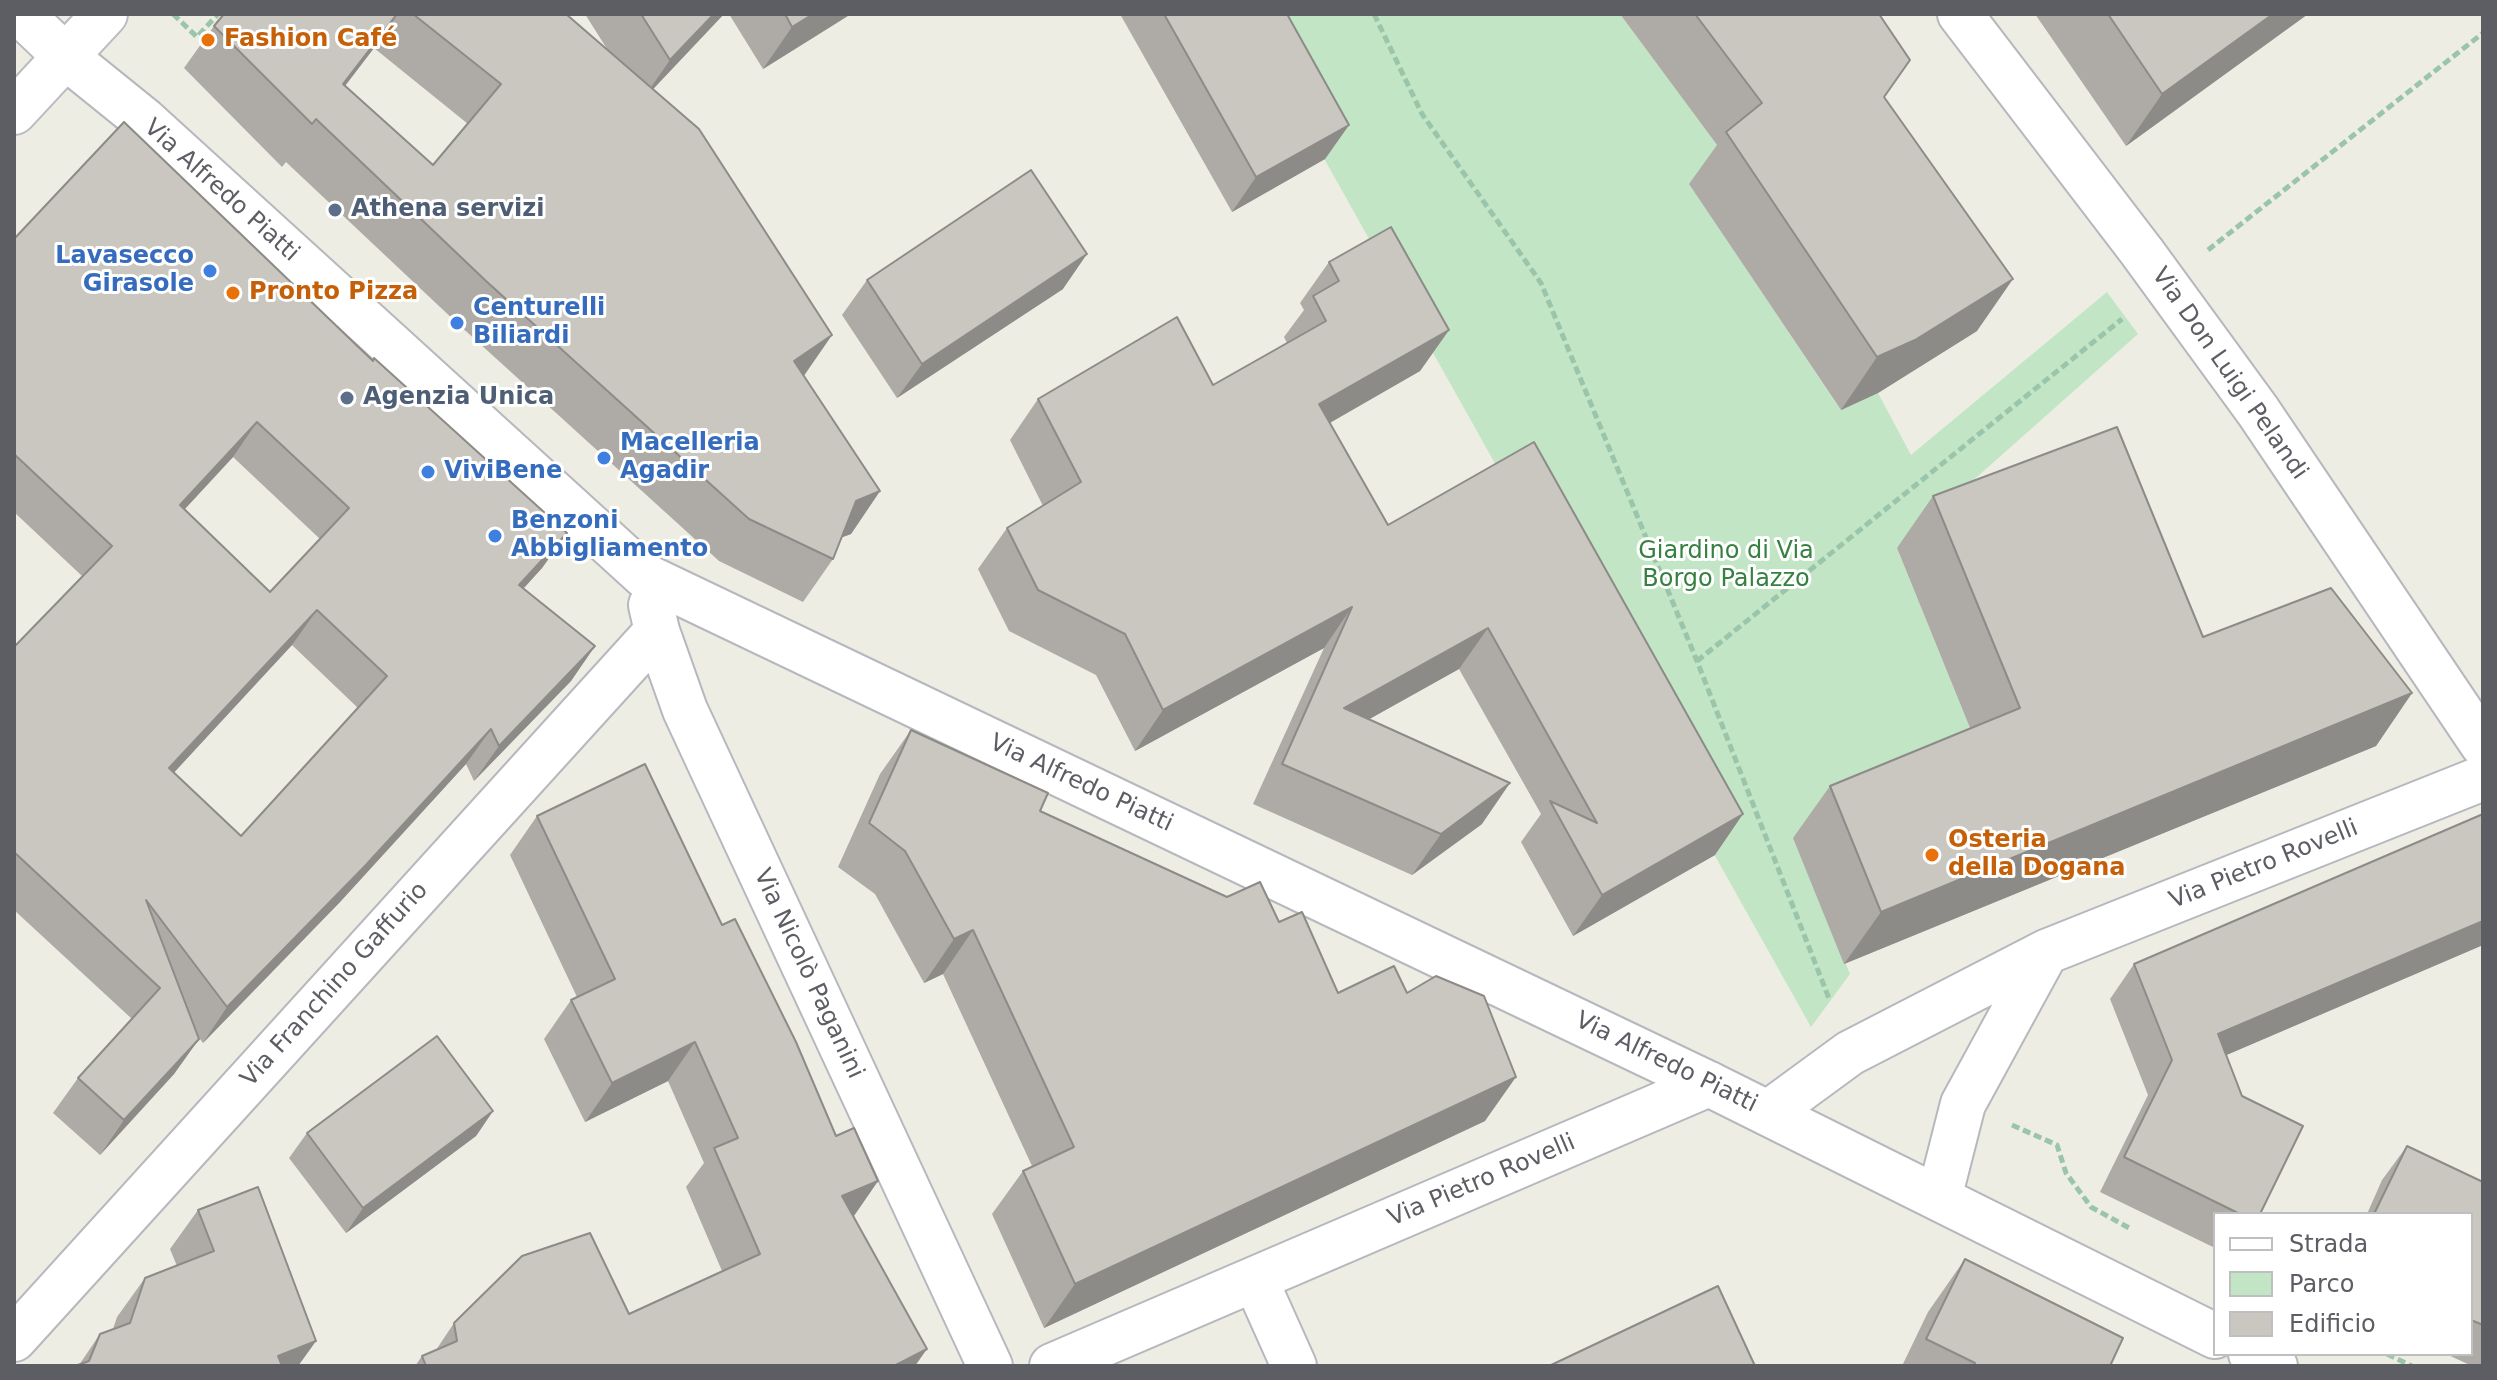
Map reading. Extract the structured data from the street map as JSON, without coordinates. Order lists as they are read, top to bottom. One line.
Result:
{"streets":{"street":["Via Alfredo Piatti","Via Don Luigi Pelandi","Via Pietro Rovelli","Via Nicolò Paganini","Via Franchino Gaffurio"]},"crossings":[["Via Alfredo Piatti","Via Pietro Rovelli"],["Via Alfredo Piatti","Via Nicolò Paganini"],["Via Nicolò Paganini","Via Franchino Gaffurio"]],"parks":["Giardino di Via Borgo Palazzo"],"places":["Fashion Café","Athena servizi","Lavasecco Girasole","Pronto Pizza","Centurelli Biliardi","Agenzia Unica","Macelleria Agadir","ViviBene","Benzoni Abbigliamento","Osteria della Dogana"],"legend":["Strada","Parco","Edificio"]}
